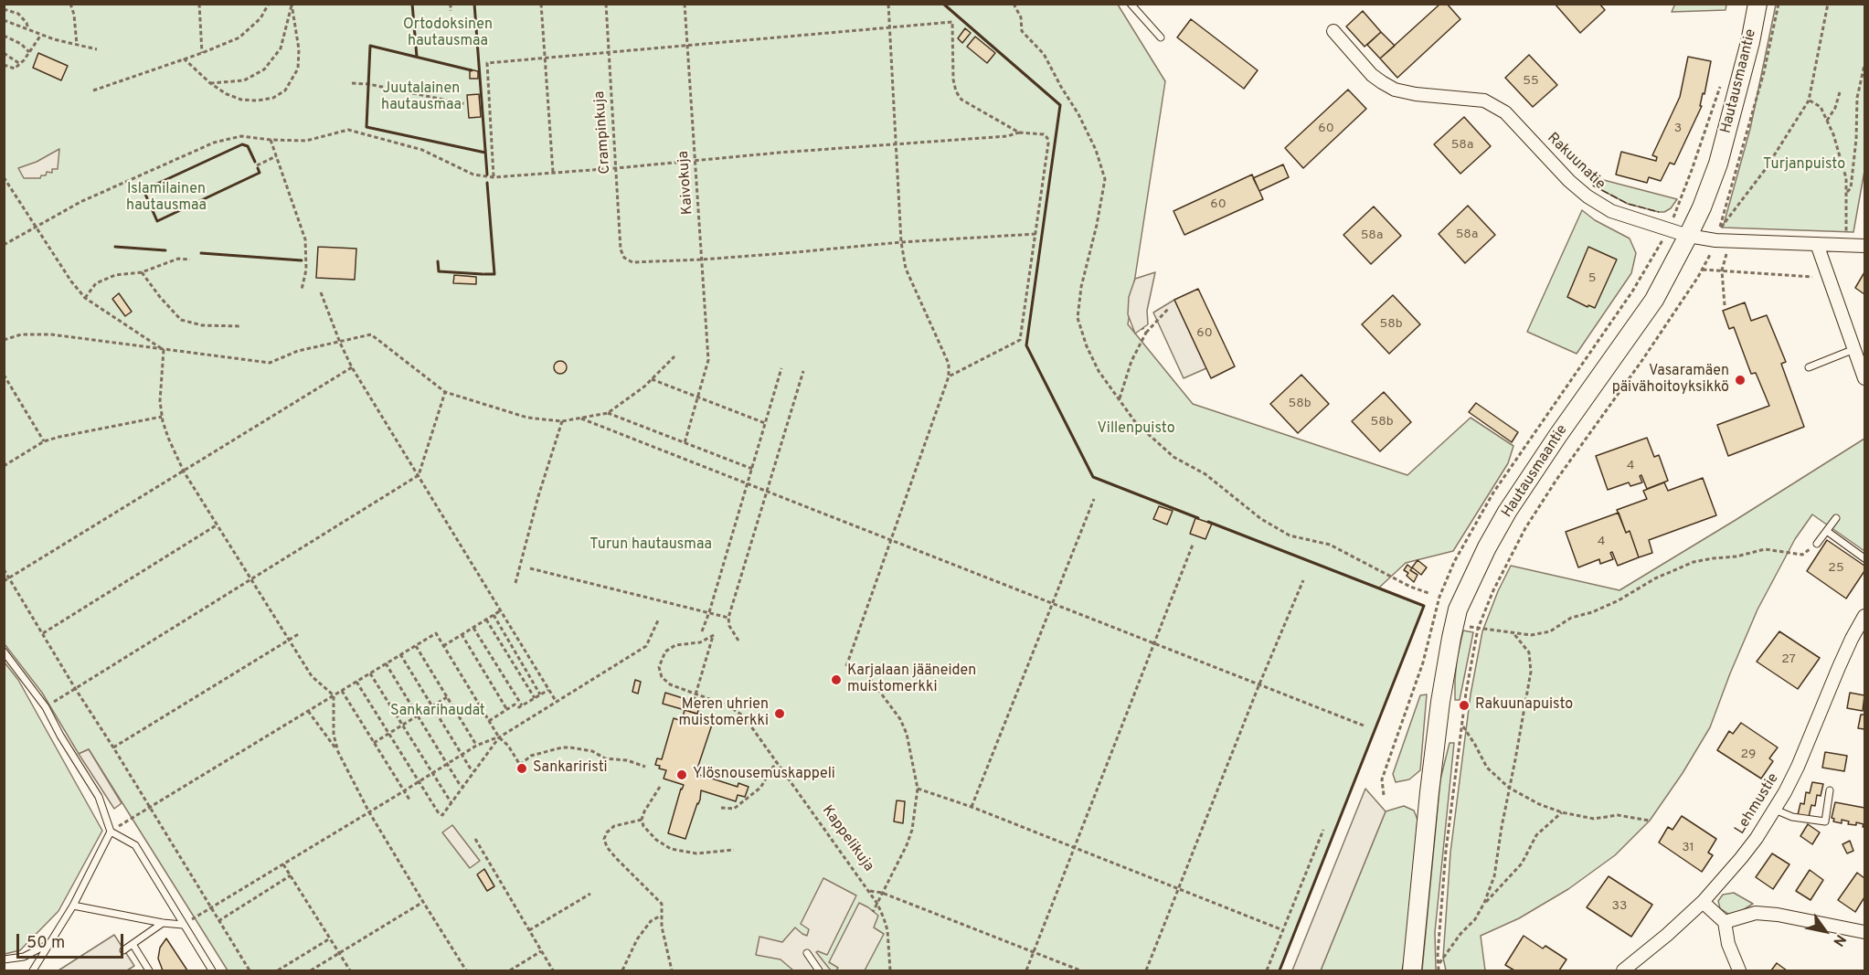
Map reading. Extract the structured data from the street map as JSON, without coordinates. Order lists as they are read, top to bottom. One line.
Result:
{"streets":{"street":["Hautausmaantie","Rakuunatie","Lehmustie"],"path":["Crampinkuja","Kaivokuja","Kappelikuja"]},"crossings":[["Hautausmaantie","Rakuunatie"],["Crampinkuja","Kaivokuja"]],"parks":["Ortodoksinen hautausmaa","Juutalainen hautausmaa","Turjanpuisto","Islamilainen hautausmaa","Villenpuisto","Turun hautausmaa","Sankarihaudat"],"places":["Vasaramäen päivähoitoyksikkö","Karjalaan jääneiden muistomerkki","Rakuunapuisto","Meren uhrien muistomerkki","Sankariristi","Ylösnousemuskappeli"],"house_numbers":["55","60","3","58a","60","58a","58a","5","58b","60","58b","58b","4","4","25","27","29","31","33"],"scale_bar":"50 m","north":"bottom right"}
